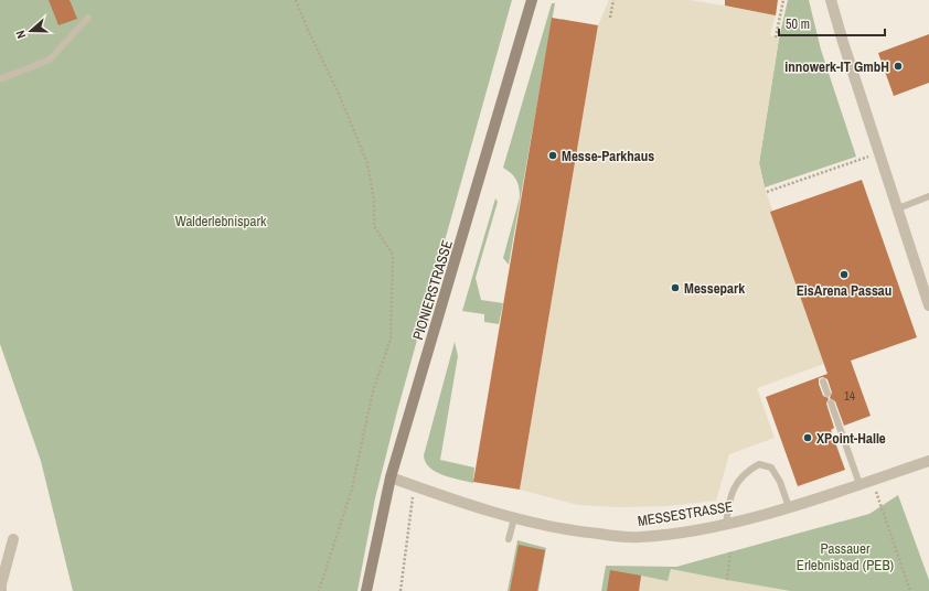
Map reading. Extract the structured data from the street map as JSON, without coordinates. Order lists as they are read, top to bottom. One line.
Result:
{"streets":{"main road":["PIONIERSTRASSE"],"street":["MESSESTRASSE"]},"crossings":[["PIONIERSTRASSE","MESSESTRASSE"]],"parks":["Walderlebnispark","Passauer Erlebnisbad (PEB)"],"places":["innowerk-IT GmbH","Messe-Parkhaus","EisArena Passau","Messepark","XPoint-Halle"],"house_numbers":["14"],"scale_bar":"50 m","north":"left"}
